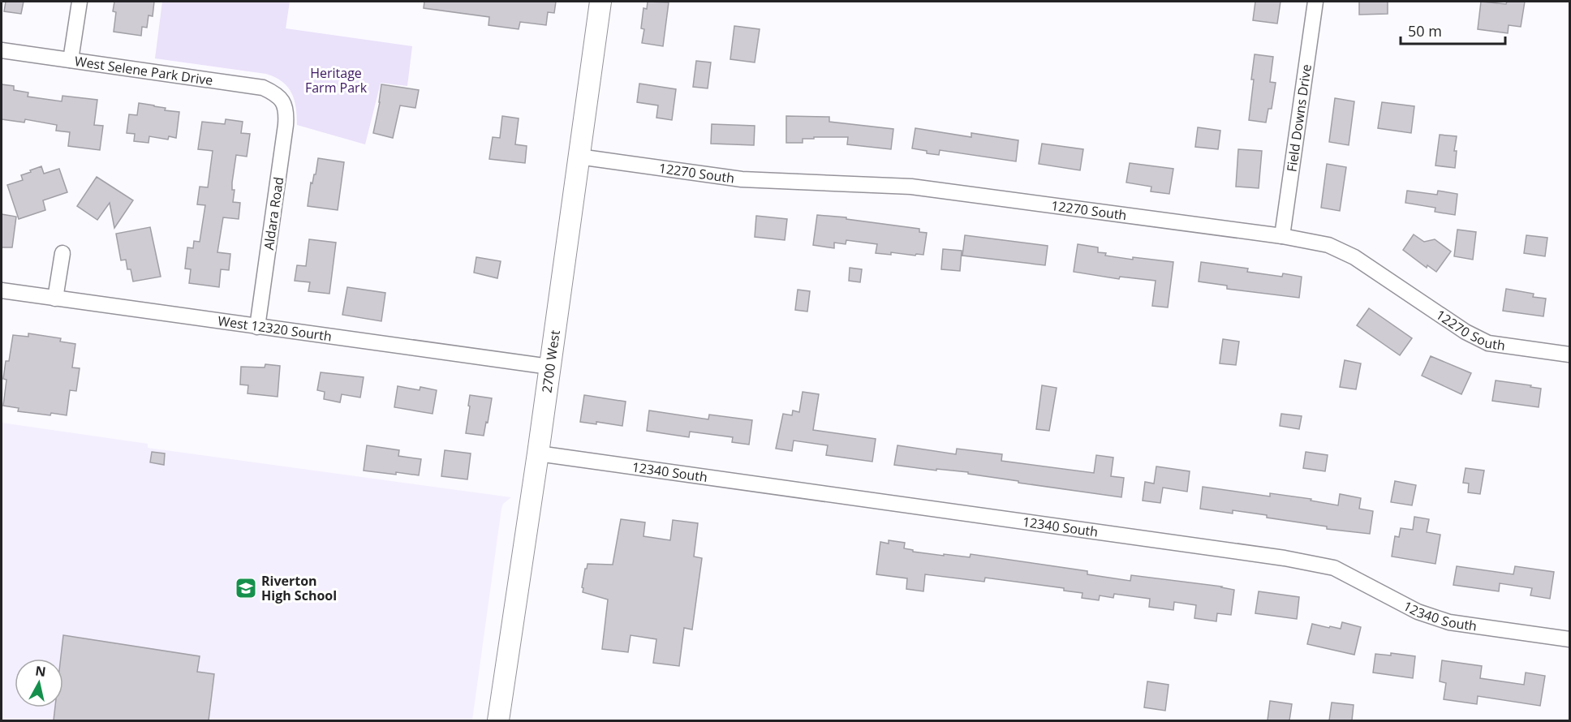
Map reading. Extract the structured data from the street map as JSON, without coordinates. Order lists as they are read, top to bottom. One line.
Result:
{"streets":{"main road":["2700 West"],"street":["West Selene Park Drive","Field Downs Drive","12270 South","Aldara Road","West 12320 Sourth","12340 South"]},"crossings":[["West Selene Park Drive","Aldara Road"],["Field Downs Drive","12270 South"],["12270 South","2700 West"],["Aldara Road","West 12320 Sourth"],["West 12320 Sourth","2700 West"],["2700 West","12340 South"]],"parks":["Heritage Farm Park"],"places":{"school or university":["Riverton High School"]},"scale_bar":"50 m","north":"top"}
